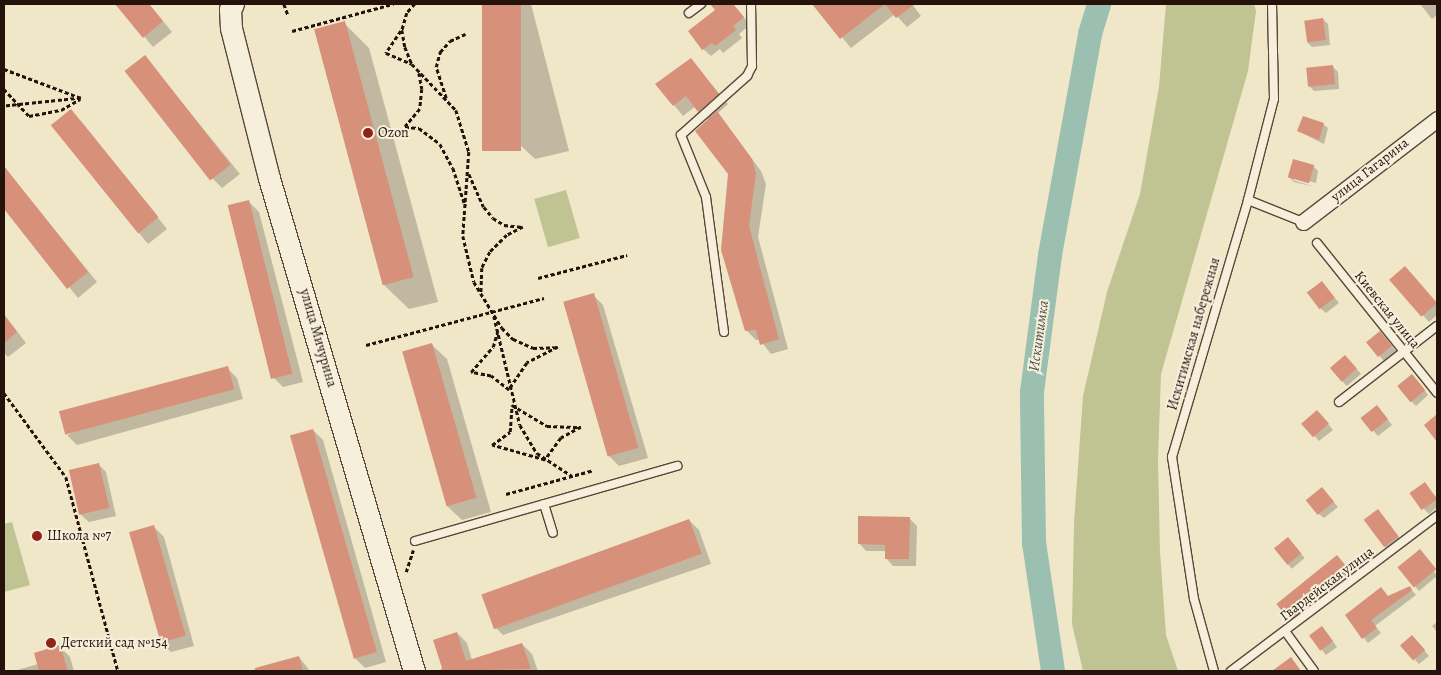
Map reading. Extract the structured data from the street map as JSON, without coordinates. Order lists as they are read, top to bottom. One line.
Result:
{"streets":{"street":["улица Гагарина","улица Мичурина"],"lane":["Киевская улица","Искитимская набережная","Гвардейская улица"]},"water":["Искитимка"],"places":["Ozon","Школа №7","Детский сад №154"]}
